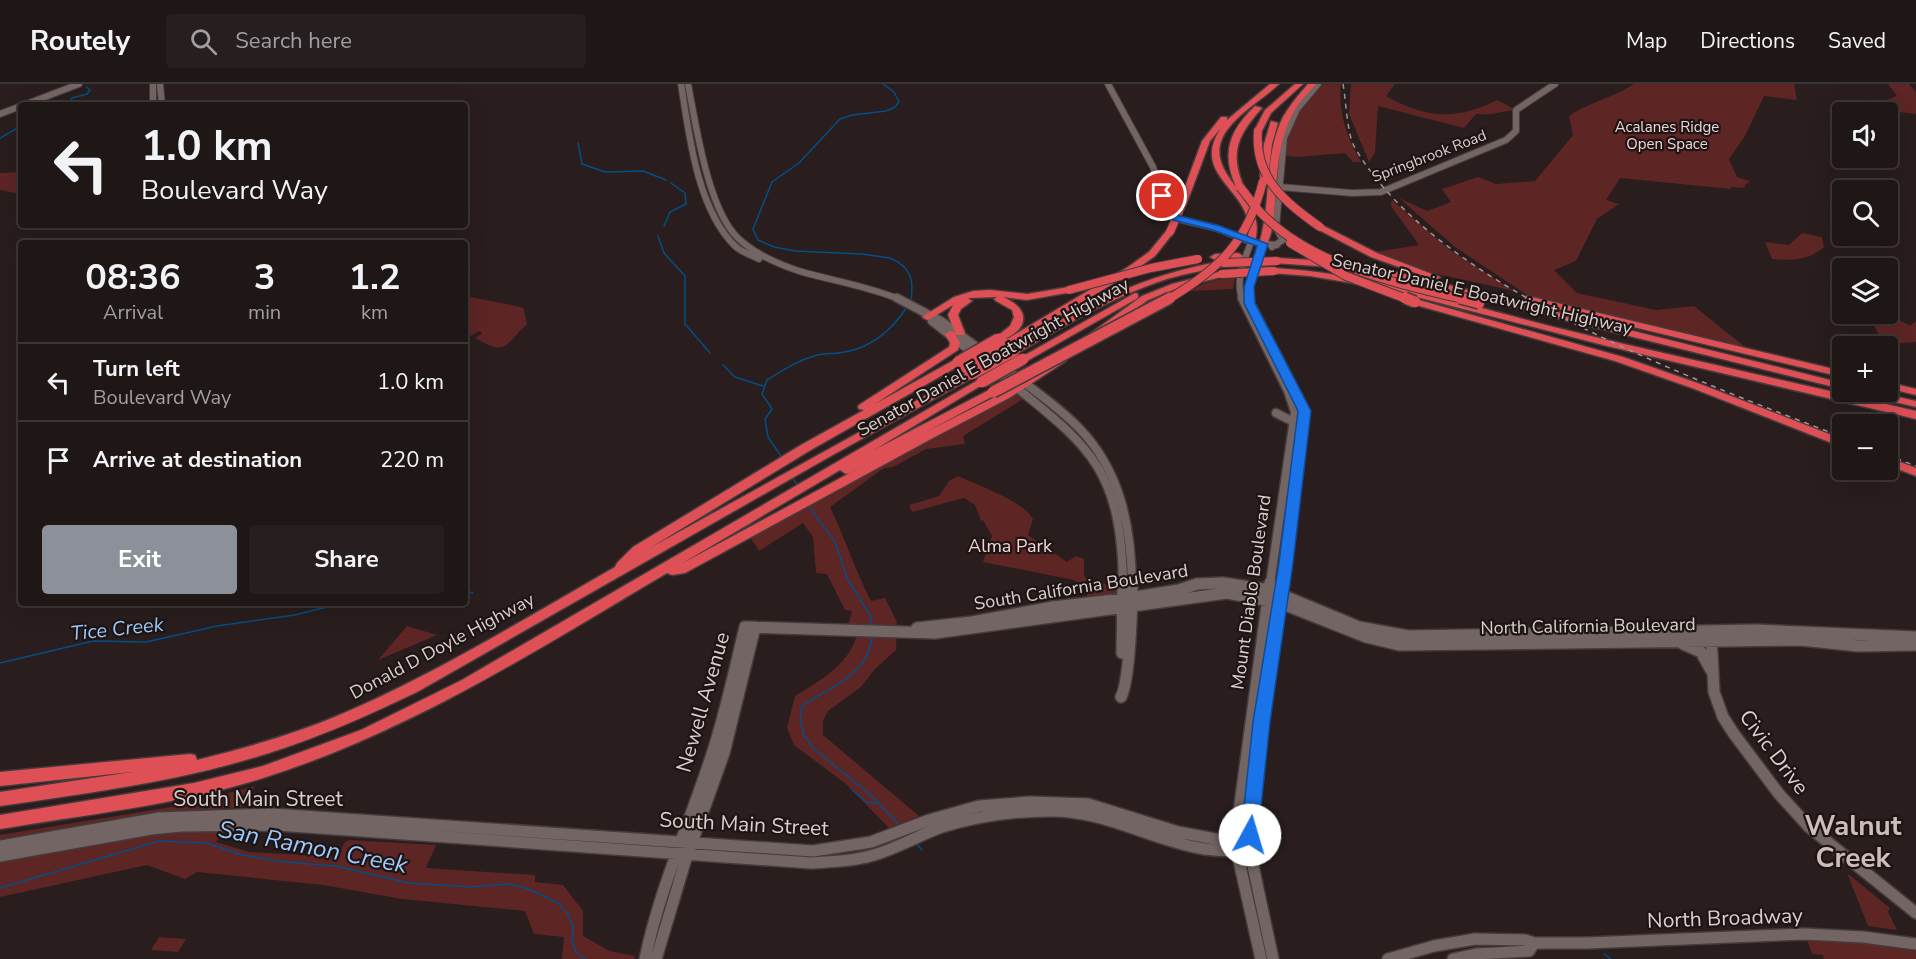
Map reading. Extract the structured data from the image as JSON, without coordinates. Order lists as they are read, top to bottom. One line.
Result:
{"streets":{"highway":["Senator Daniel E Boatwright Highway","Donald D Doyle Highway"],"main road":["Springbrook Road","South California Boulevard","Mount Diablo Boulevard","North California Boulevard","Newell Avenue","Civic Drive","South Main Street","North Broadway"]},"crossings":[["Senator Daniel E Boatwright Highway","Donald D Doyle Highway"],["South California Boulevard","Mount Diablo Boulevard"],["South California Boulevard","North California Boulevard"],["South California Boulevard","Newell Avenue"],["Mount Diablo Boulevard","North California Boulevard"],["Mount Diablo Boulevard","South Main Street"],["North California Boulevard","Civic Drive"],["Newell Avenue","South Main Street"]],"districts":["Walnut Creek"],"water":["Tice Creek","San Ramon Creek"],"parks":["Acalanes Ridge Open Space","Alma Park"],"page":{"header":"Routely","search":"Search here","nav":["Map","Directions","Saved"],"map_buttons":["+","−"],"turn":["1.0 km","Boulevard Way"],"eta":["08:36","Arrival","3","min","1.2","km"],"list":[{"name":"Turn left","note":"Boulevard Way","value":"1.0 km"},{"name":"Arrive at destination","value":"220 m"}],"buttons":["Exit","Share"]}}
